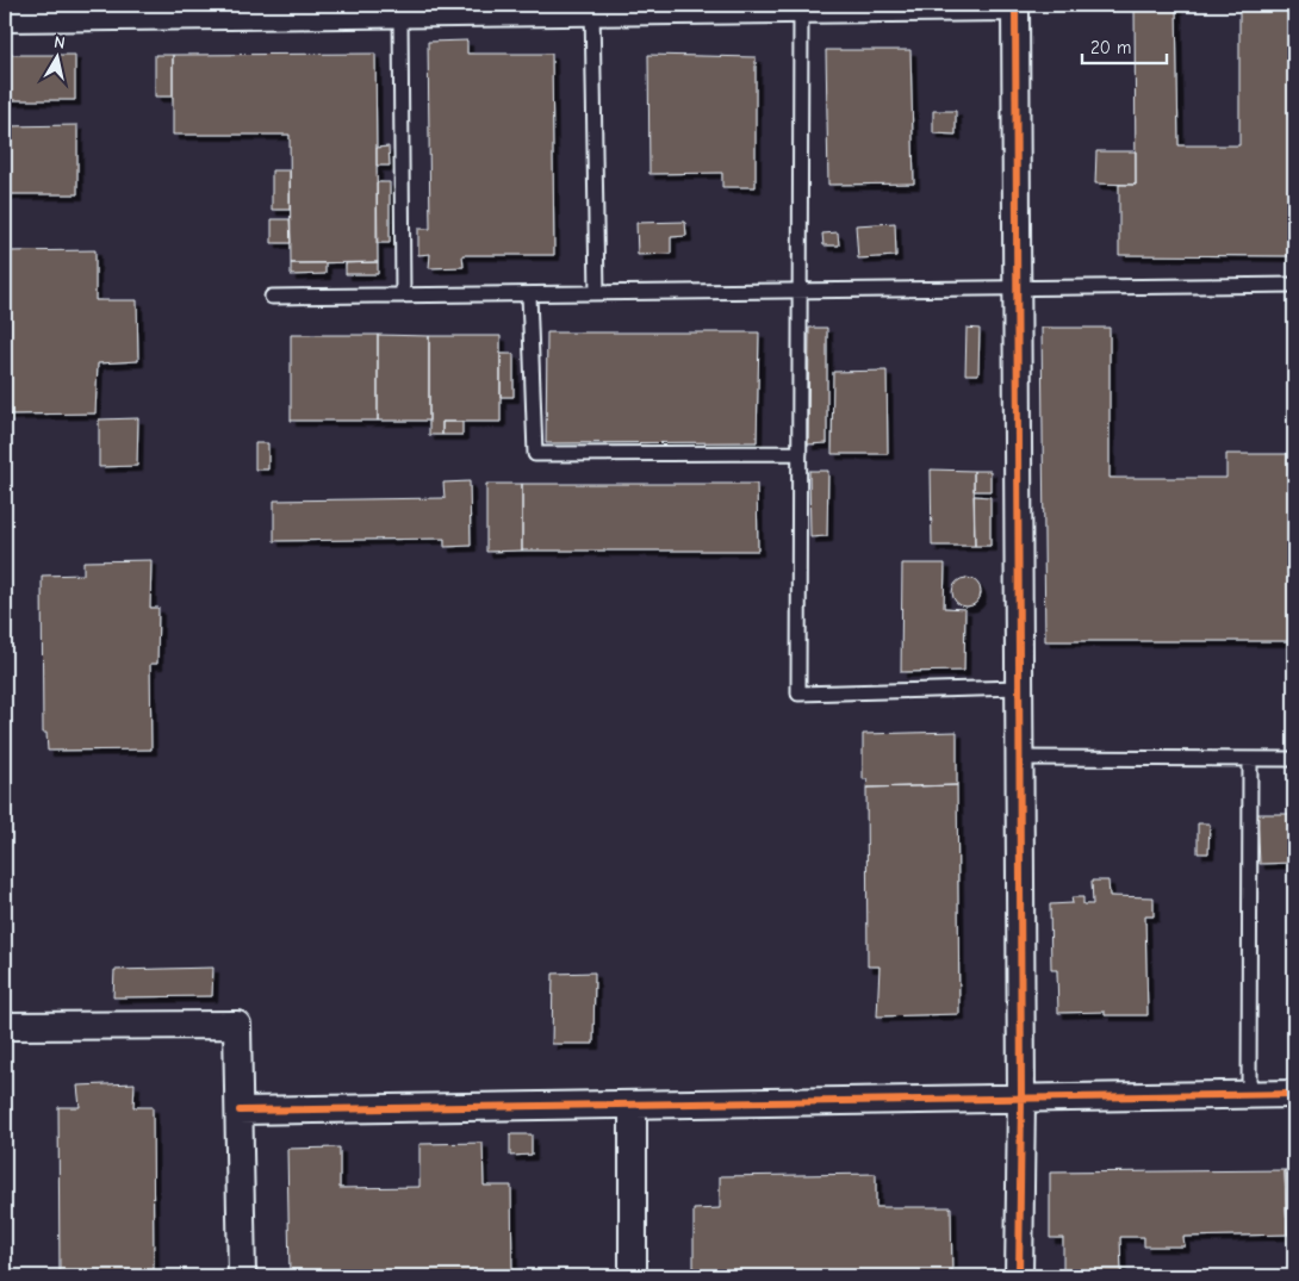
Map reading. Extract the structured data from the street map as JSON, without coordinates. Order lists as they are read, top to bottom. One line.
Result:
{"scale_bar":"20 m","north":"top"}
